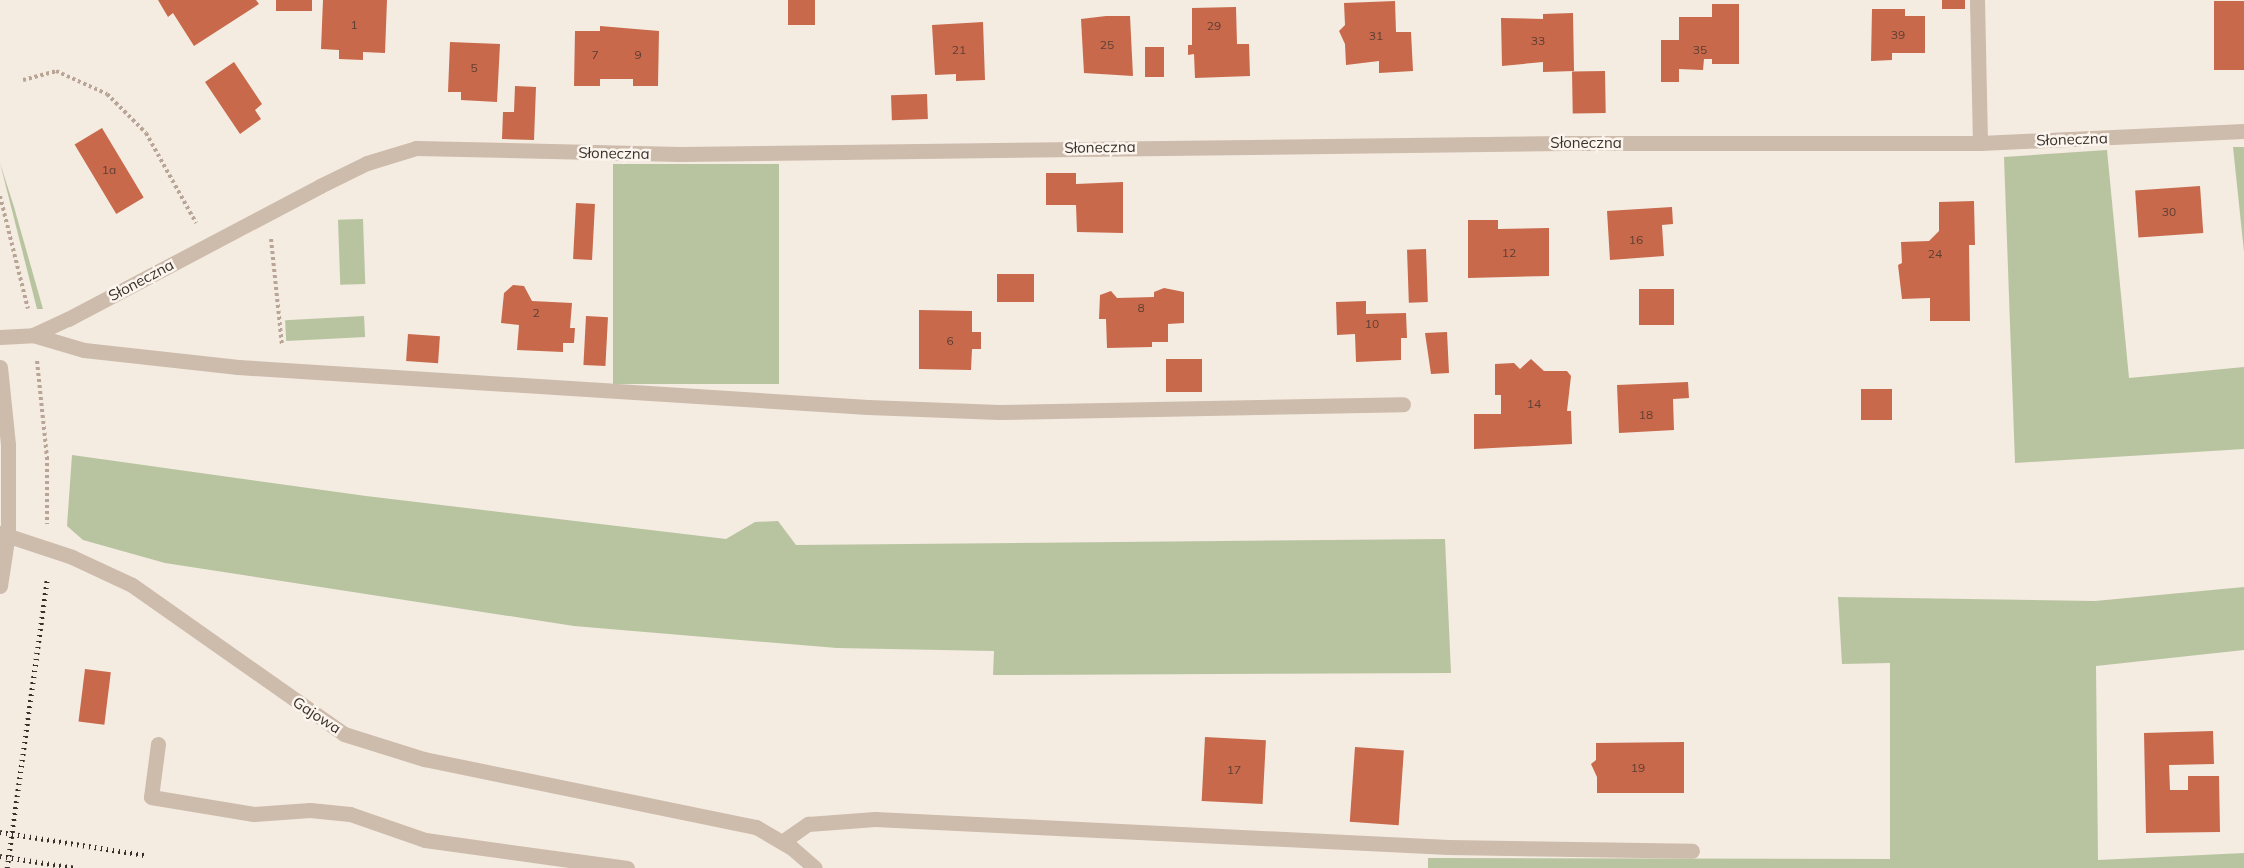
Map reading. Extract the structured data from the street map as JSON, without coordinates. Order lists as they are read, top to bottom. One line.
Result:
{"streets":{"street":["Słoneczna","Gajowa"]},"house_numbers":["1","29","39","31","33","25","21","35","7","9","5","1a","30","16","12","24","8","2","10","6","14","18","19","17"]}
